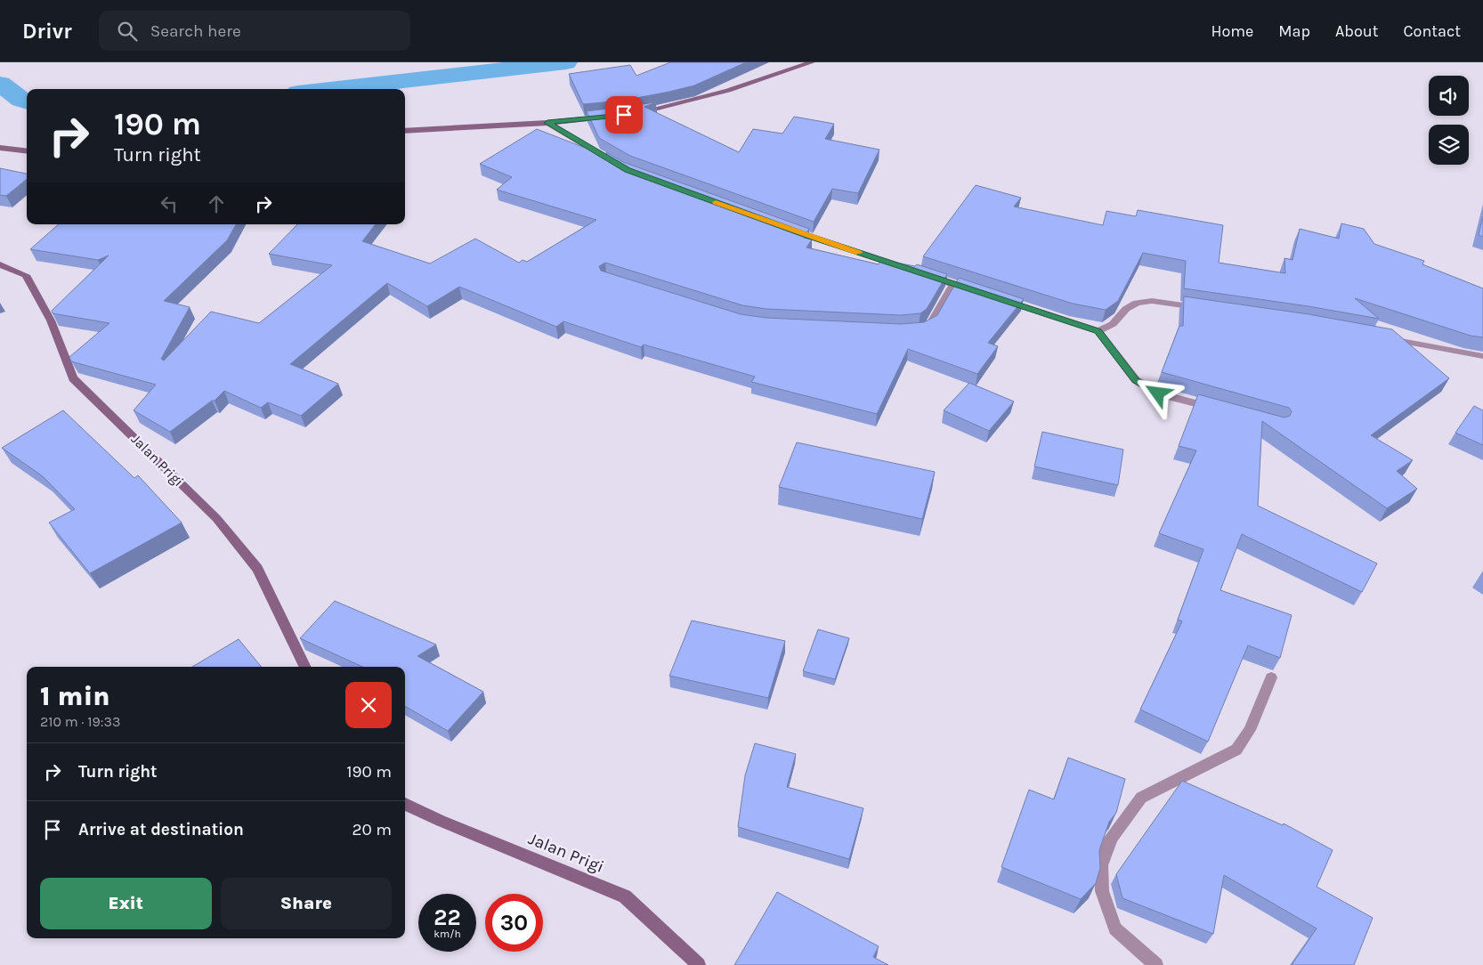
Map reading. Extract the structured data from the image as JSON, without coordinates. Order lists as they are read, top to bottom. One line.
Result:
{"streets":{"street":["Jalan Prigi"]},"page":{"header":"Drivr","search":"Search here","nav":["Home","Map","About","Contact"],"turn":["190 m","Turn right"],"heading":["1 min","210 m · 19:33"],"list":[{"name":"Turn right","value":"190 m"},{"name":"Arrive at destination","value":"20 m"}],"buttons":["Exit","Share"],"speed":"22 km/h","limit":"30"}}
